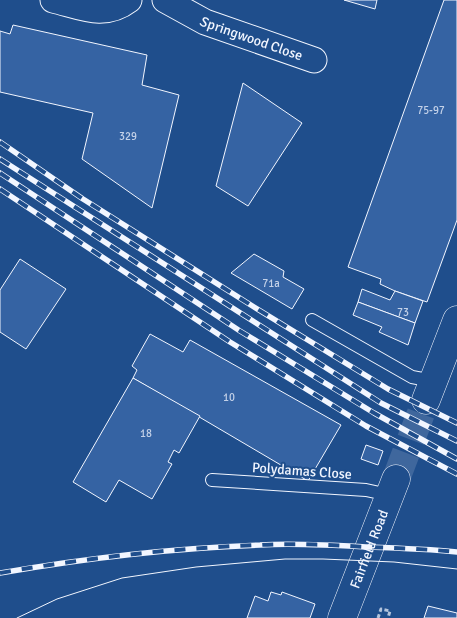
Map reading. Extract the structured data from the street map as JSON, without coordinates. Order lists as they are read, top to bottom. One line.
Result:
{"streets":{"main road":["Fairfield Road"],"street":["Springwood Close"],"lane":["Polydamas Close"]},"crossings":[["Polydamas Close","Fairfield Road"]],"house_numbers":["75-97","329","71a","73","10","18"]}
